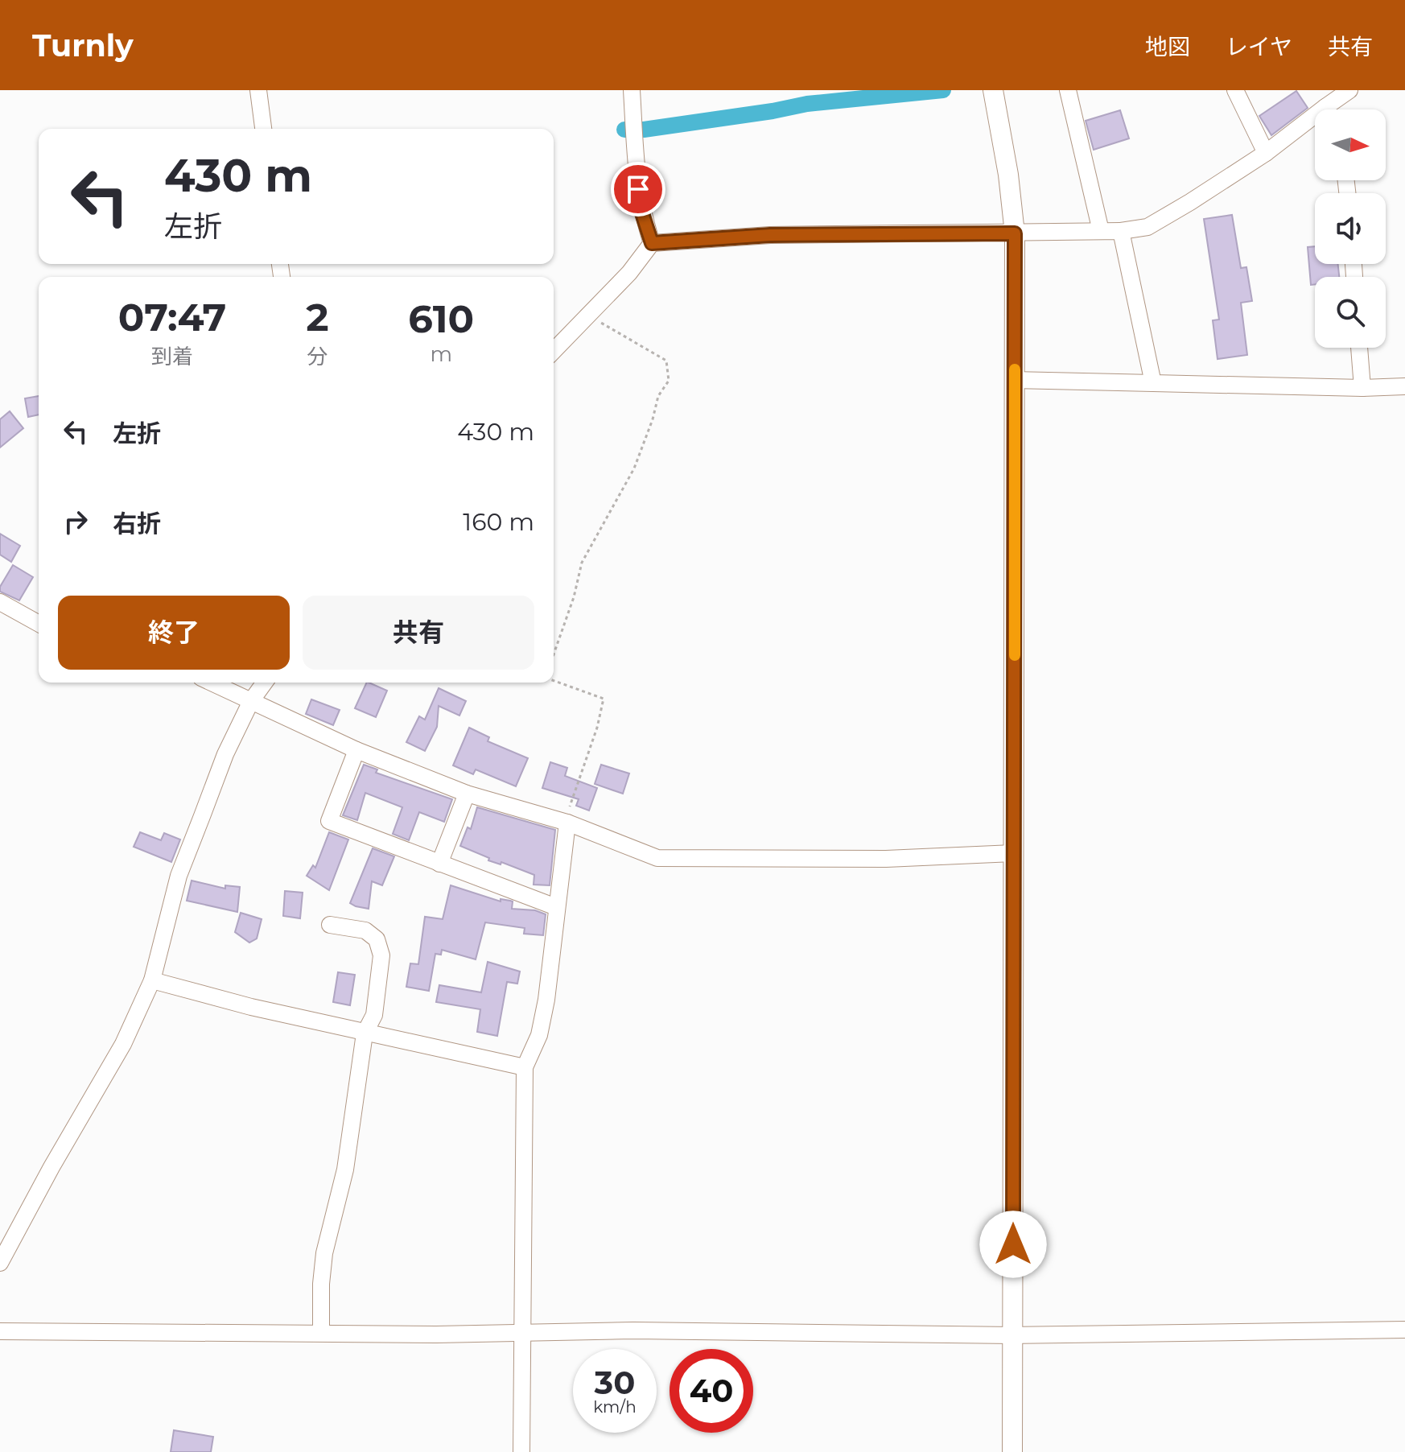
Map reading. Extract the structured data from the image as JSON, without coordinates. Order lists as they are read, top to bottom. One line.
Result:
{"north":"right","page":{"header":"Turnly","nav":["地図","レイヤ","共有"],"turn":["430 m","左折"],"eta":["07:47","到着","2","分","610","m"],"list":[{"name":"左折","value":"430 m"},{"name":"右折","value":"160 m"}],"buttons":["終了","共有"],"speed":"30 km/h","limit":"40"}}
